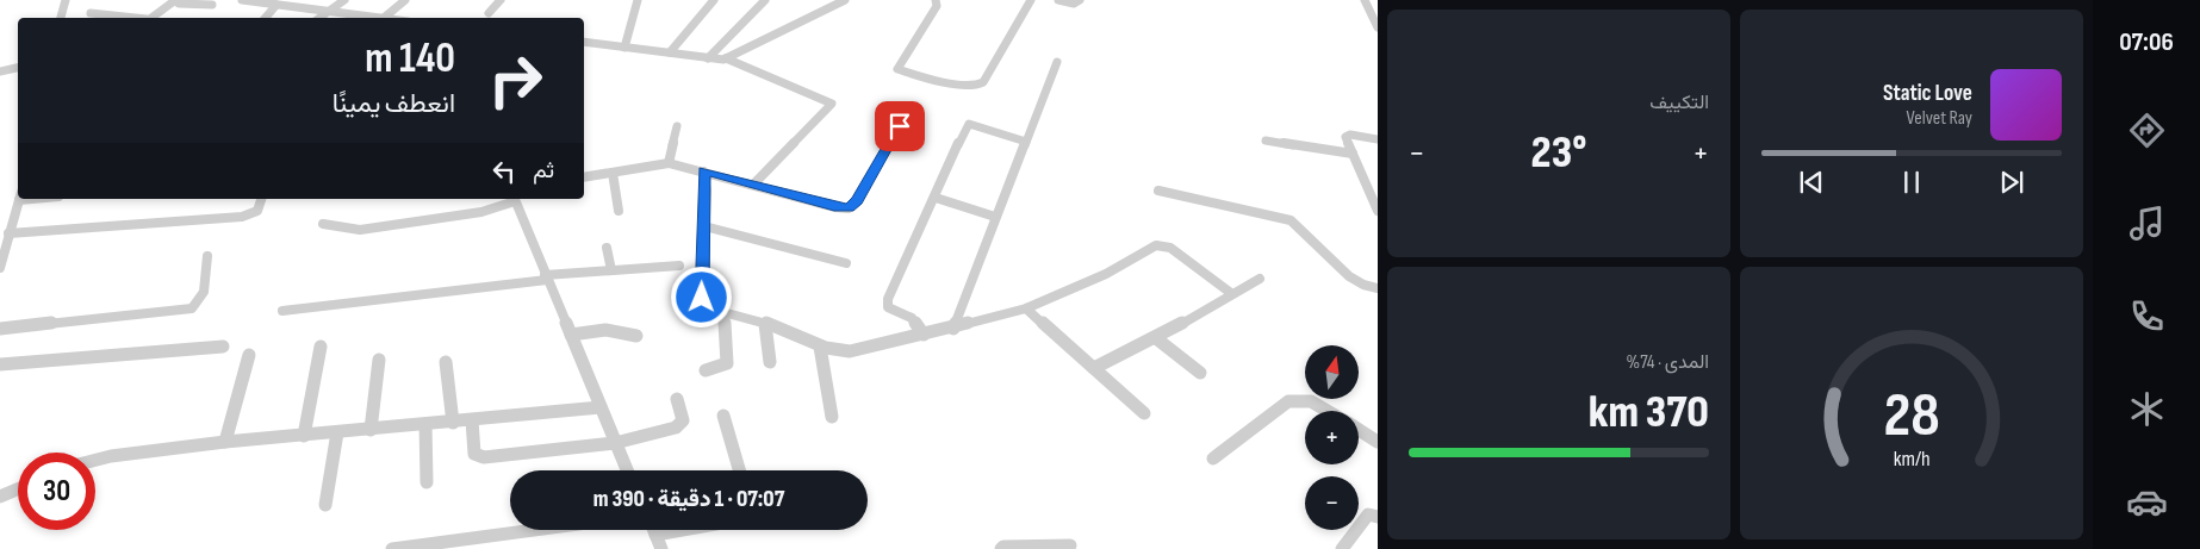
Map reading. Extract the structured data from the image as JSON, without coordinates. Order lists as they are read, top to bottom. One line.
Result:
{"north":"top","page":{"tabs":"07:06","tile":["التكييف",["المدى · 74%","370 km"]],"turn":["140 m","انعطف يمينًا"],"song":["Static Love","Velvet Ray"],"heat":["−","23°","+"],"then":"ثم","map_buttons":["+","−"],"limit":"30","trip":"07:07 · 1 دقيقة · 390 m","gauge":["28","km/h"]}}
